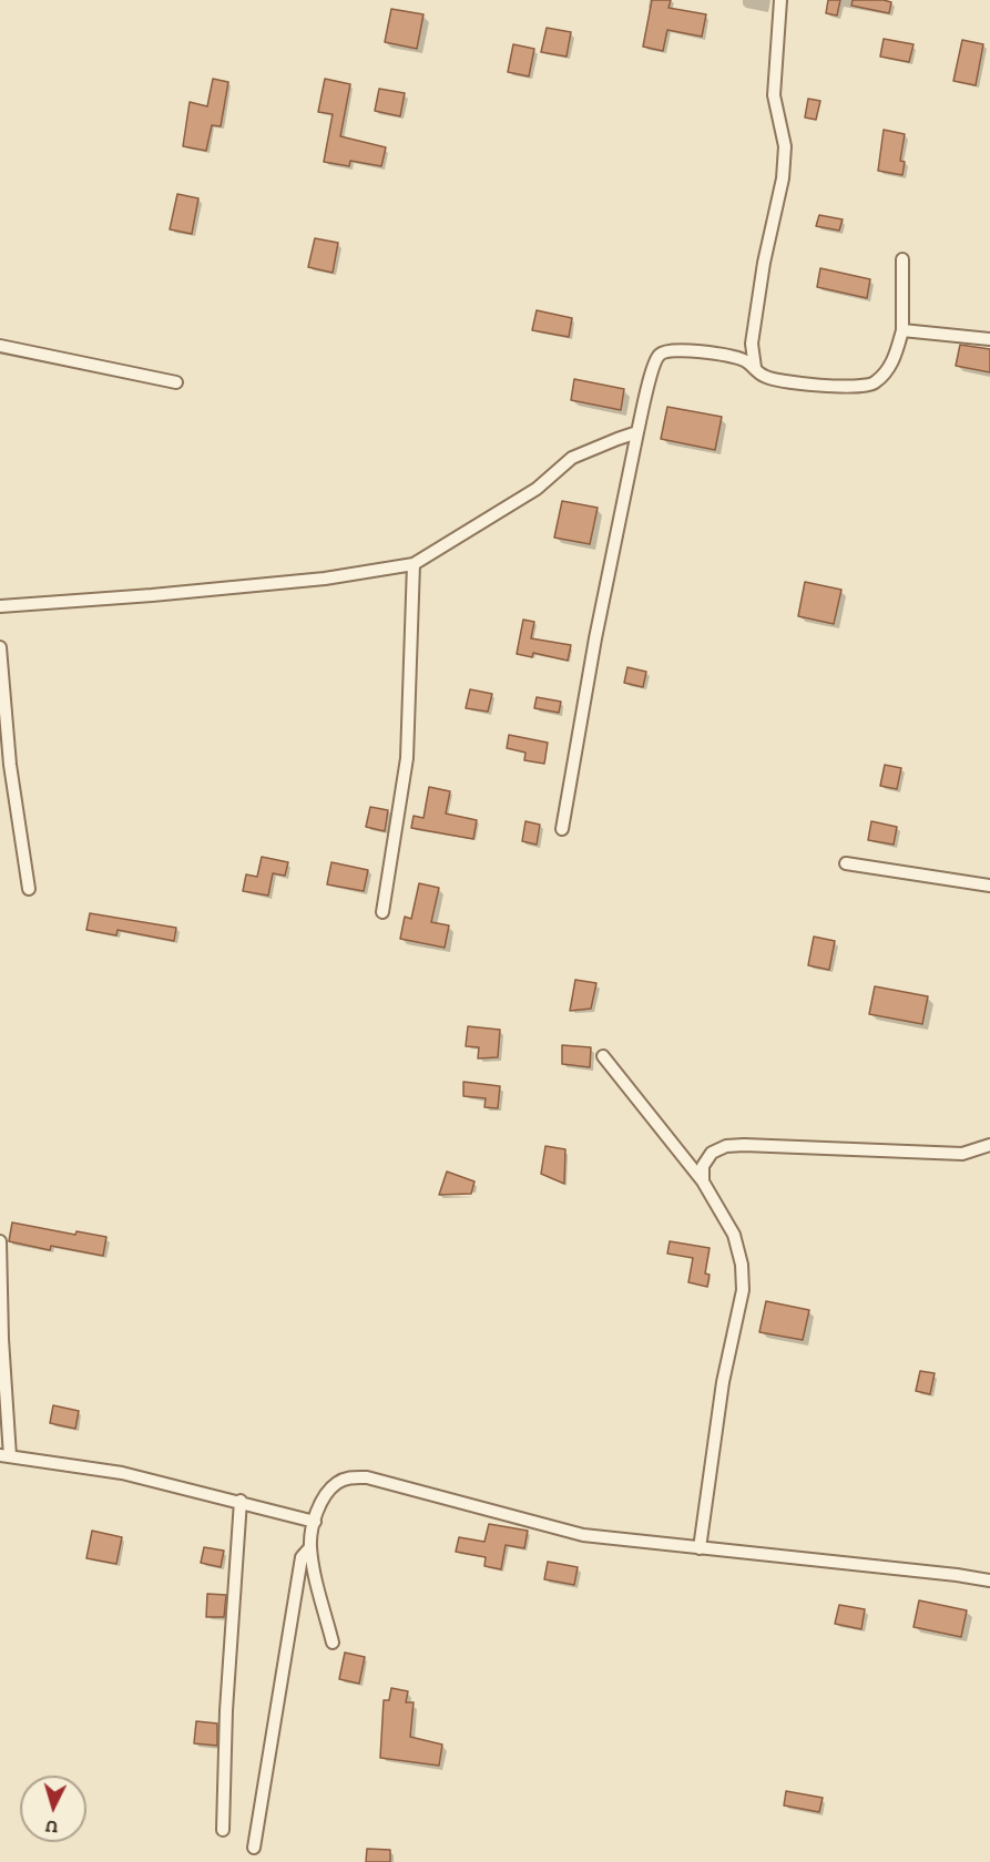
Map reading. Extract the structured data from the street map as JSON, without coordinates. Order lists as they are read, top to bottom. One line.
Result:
{"north":"bottom"}
